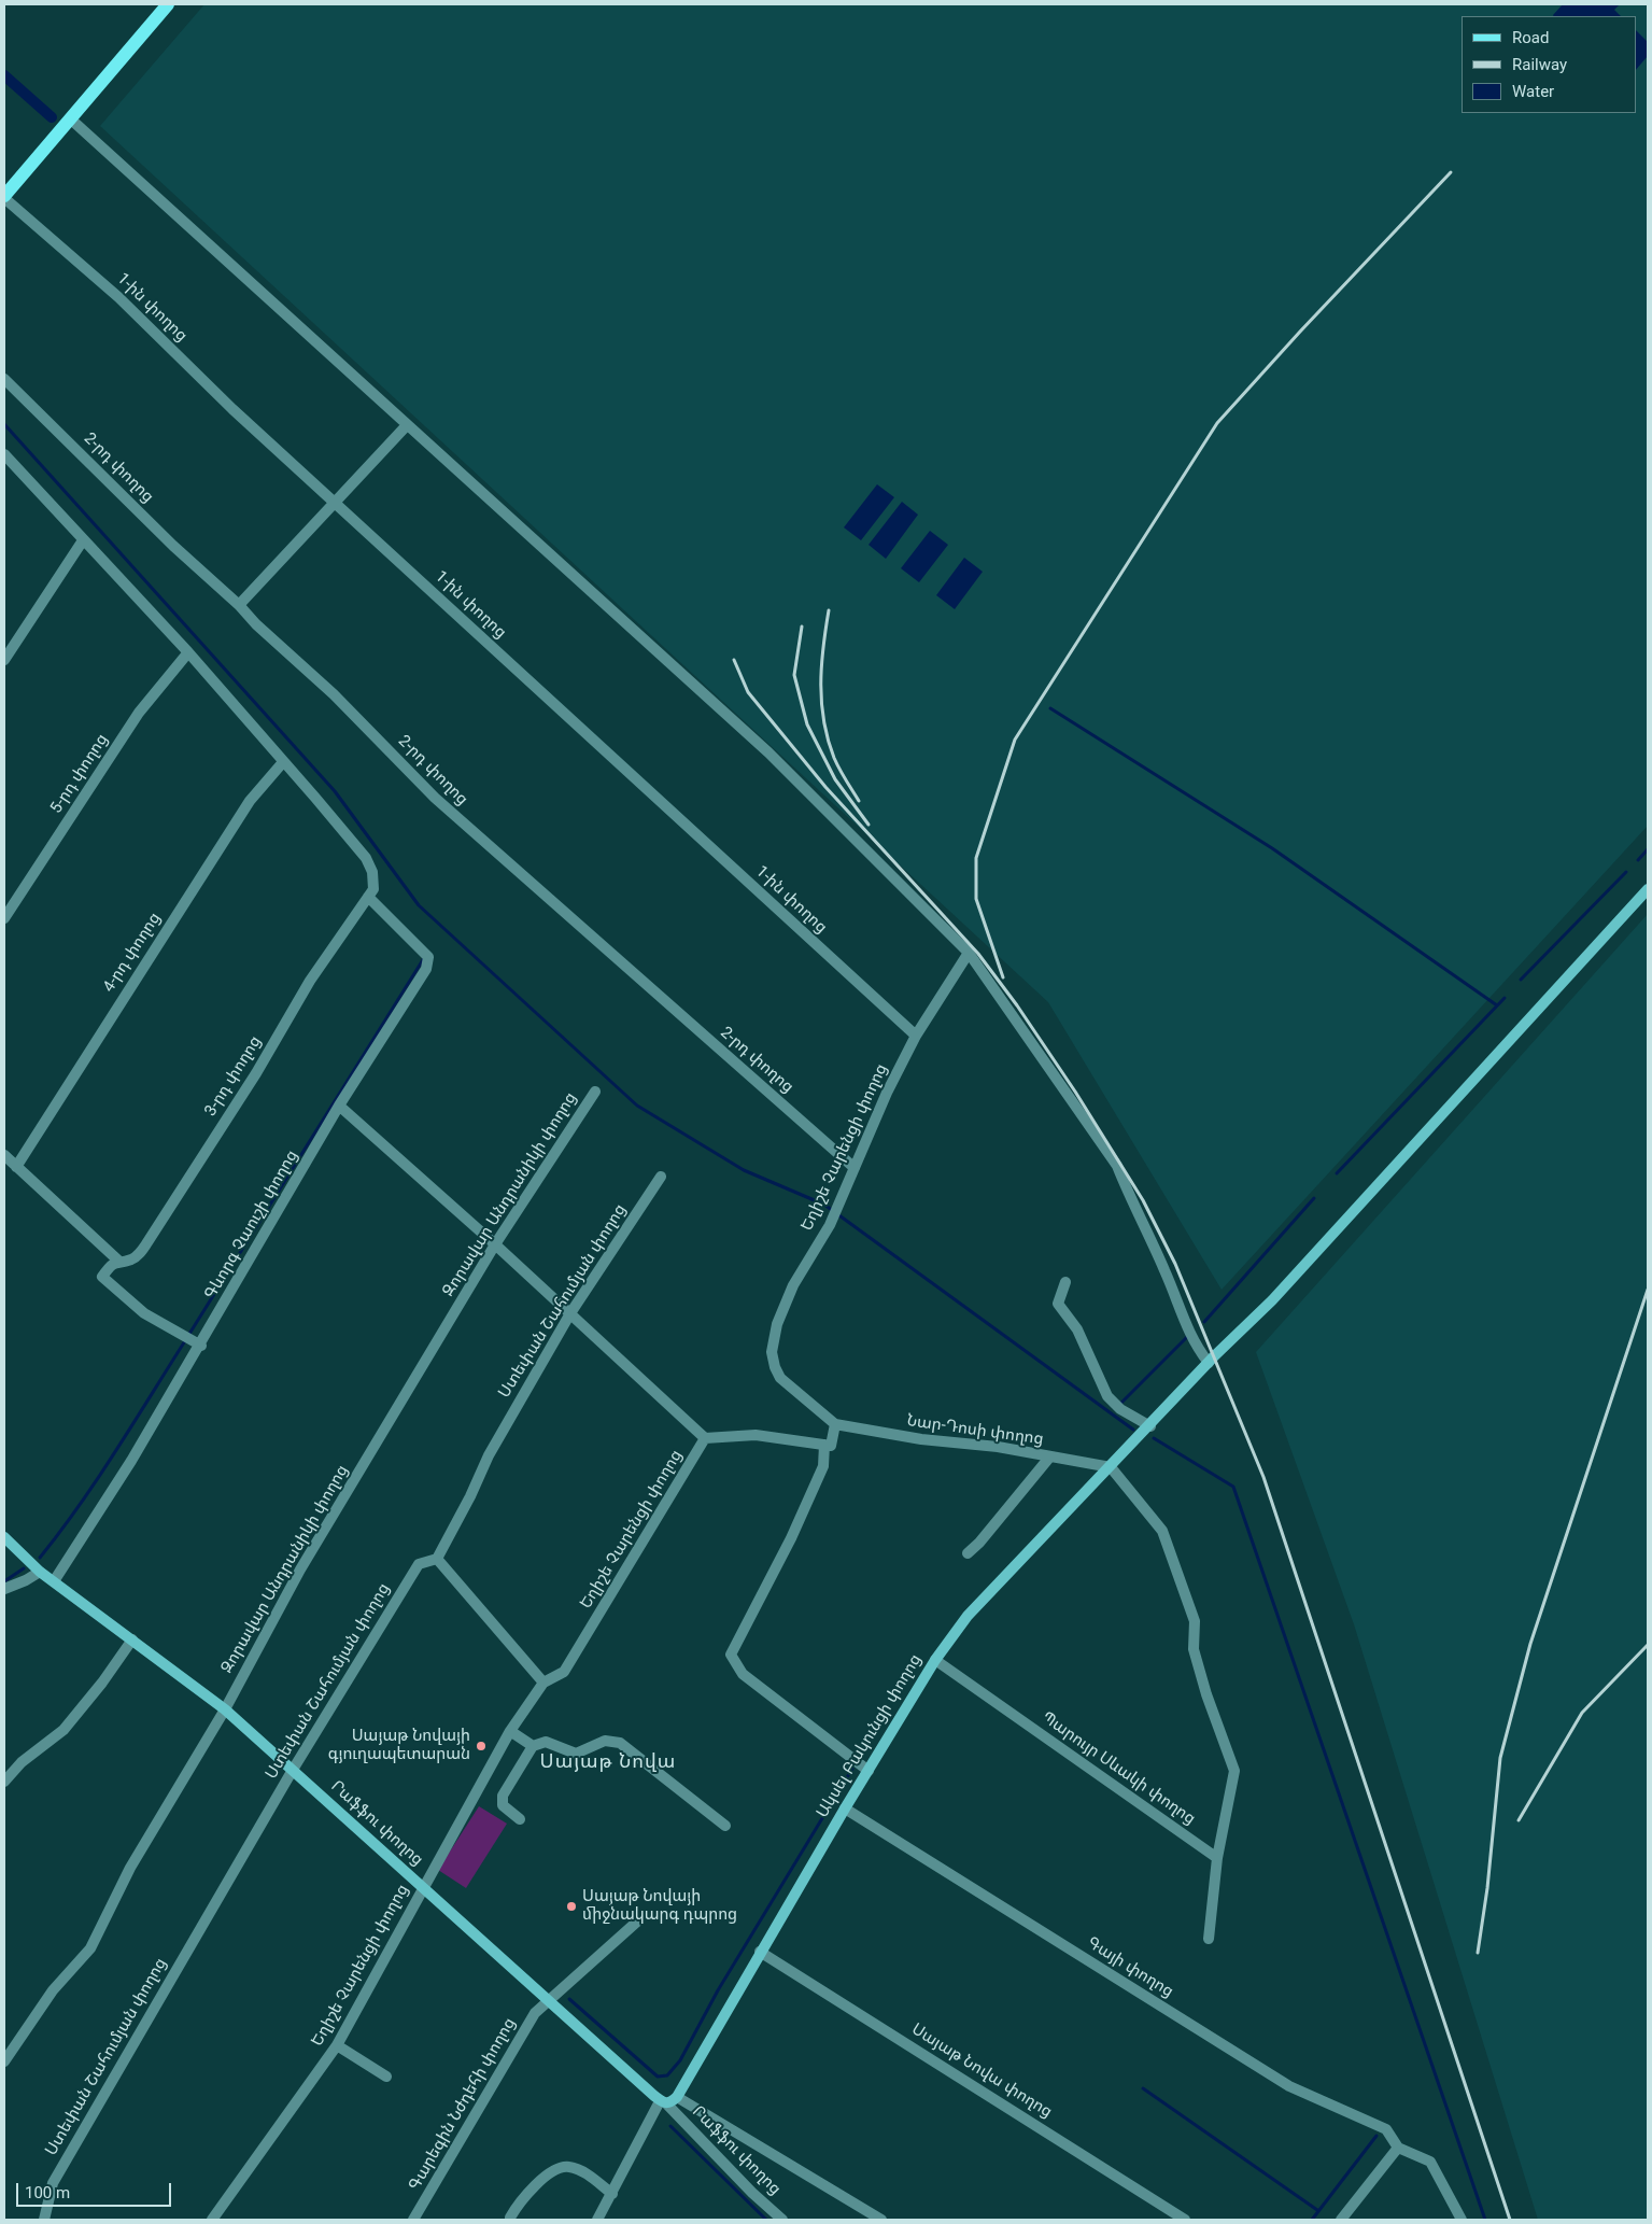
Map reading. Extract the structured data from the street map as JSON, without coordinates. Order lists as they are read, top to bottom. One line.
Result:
{"streets":{"main road":["Ակսել Բակունցի փողոց","Րաֆֆու փողոց"],"street":["1-ին փողոց","2-րդ փողոց","5-րդ փողոց","4-րդ փողոց","3-րդ փողոց","Եղիշե Չարենցի փողոց","Զորավար Անդրանիկի փողոց","Գևորգ Չաուշի փողոց","Ստեփան Շահումյան փողոց","Նար-Դոսի փողոց","Պարույր Սևակի փողոց","Գայի փողոց","Սայաթ Նովա փողոց","Գարեգին Նժդեհի փողոց"]},"crossings":[["1-ին փողոց","Եղիշե Չարենցի փողոց"],["2-րդ փողոց","Եղիշե Չարենցի փողոց"],["3-րդ փողոց","Գևորգ Չաուշի փողոց"],["Եղիշե Չարենցի փողոց","Նար-Դոսի փողոց"],["Եղիշե Չարենցի փողոց","Րաֆֆու փողոց"],["Զորավար Անդրանիկի փողոց","Րաֆֆու փողոց"],["Գևորգ Չաուշի փողոց","Րաֆֆու փողոց"],["Ստեփան Շահումյան փողոց","Րաֆֆու փողոց"],["Նար-Դոսի փողոց","Ակսել Բակունցի փողոց"],["Ակսել Բակունցի փողոց","Պարույր Սևակի փողոց"],["Ակսել Բակունցի փողոց","Րաֆֆու փողոց"],["Ակսել Բակունցի փողոց","Գայի փողոց"],["Ակսել Բակունցի փողոց","Սայաթ Նովա փողոց"],["Րաֆֆու փողոց","Գարեգին Նժդեհի փողոց"]],"districts":["Սայաթ Նովա"],"places":["Սայաթ Նովայի գյուղապետարան","Սայաթ Նովայի միջնակարգ դպրոց"],"legend":["Road","Railway","Water"],"scale_bar":"100 m"}
